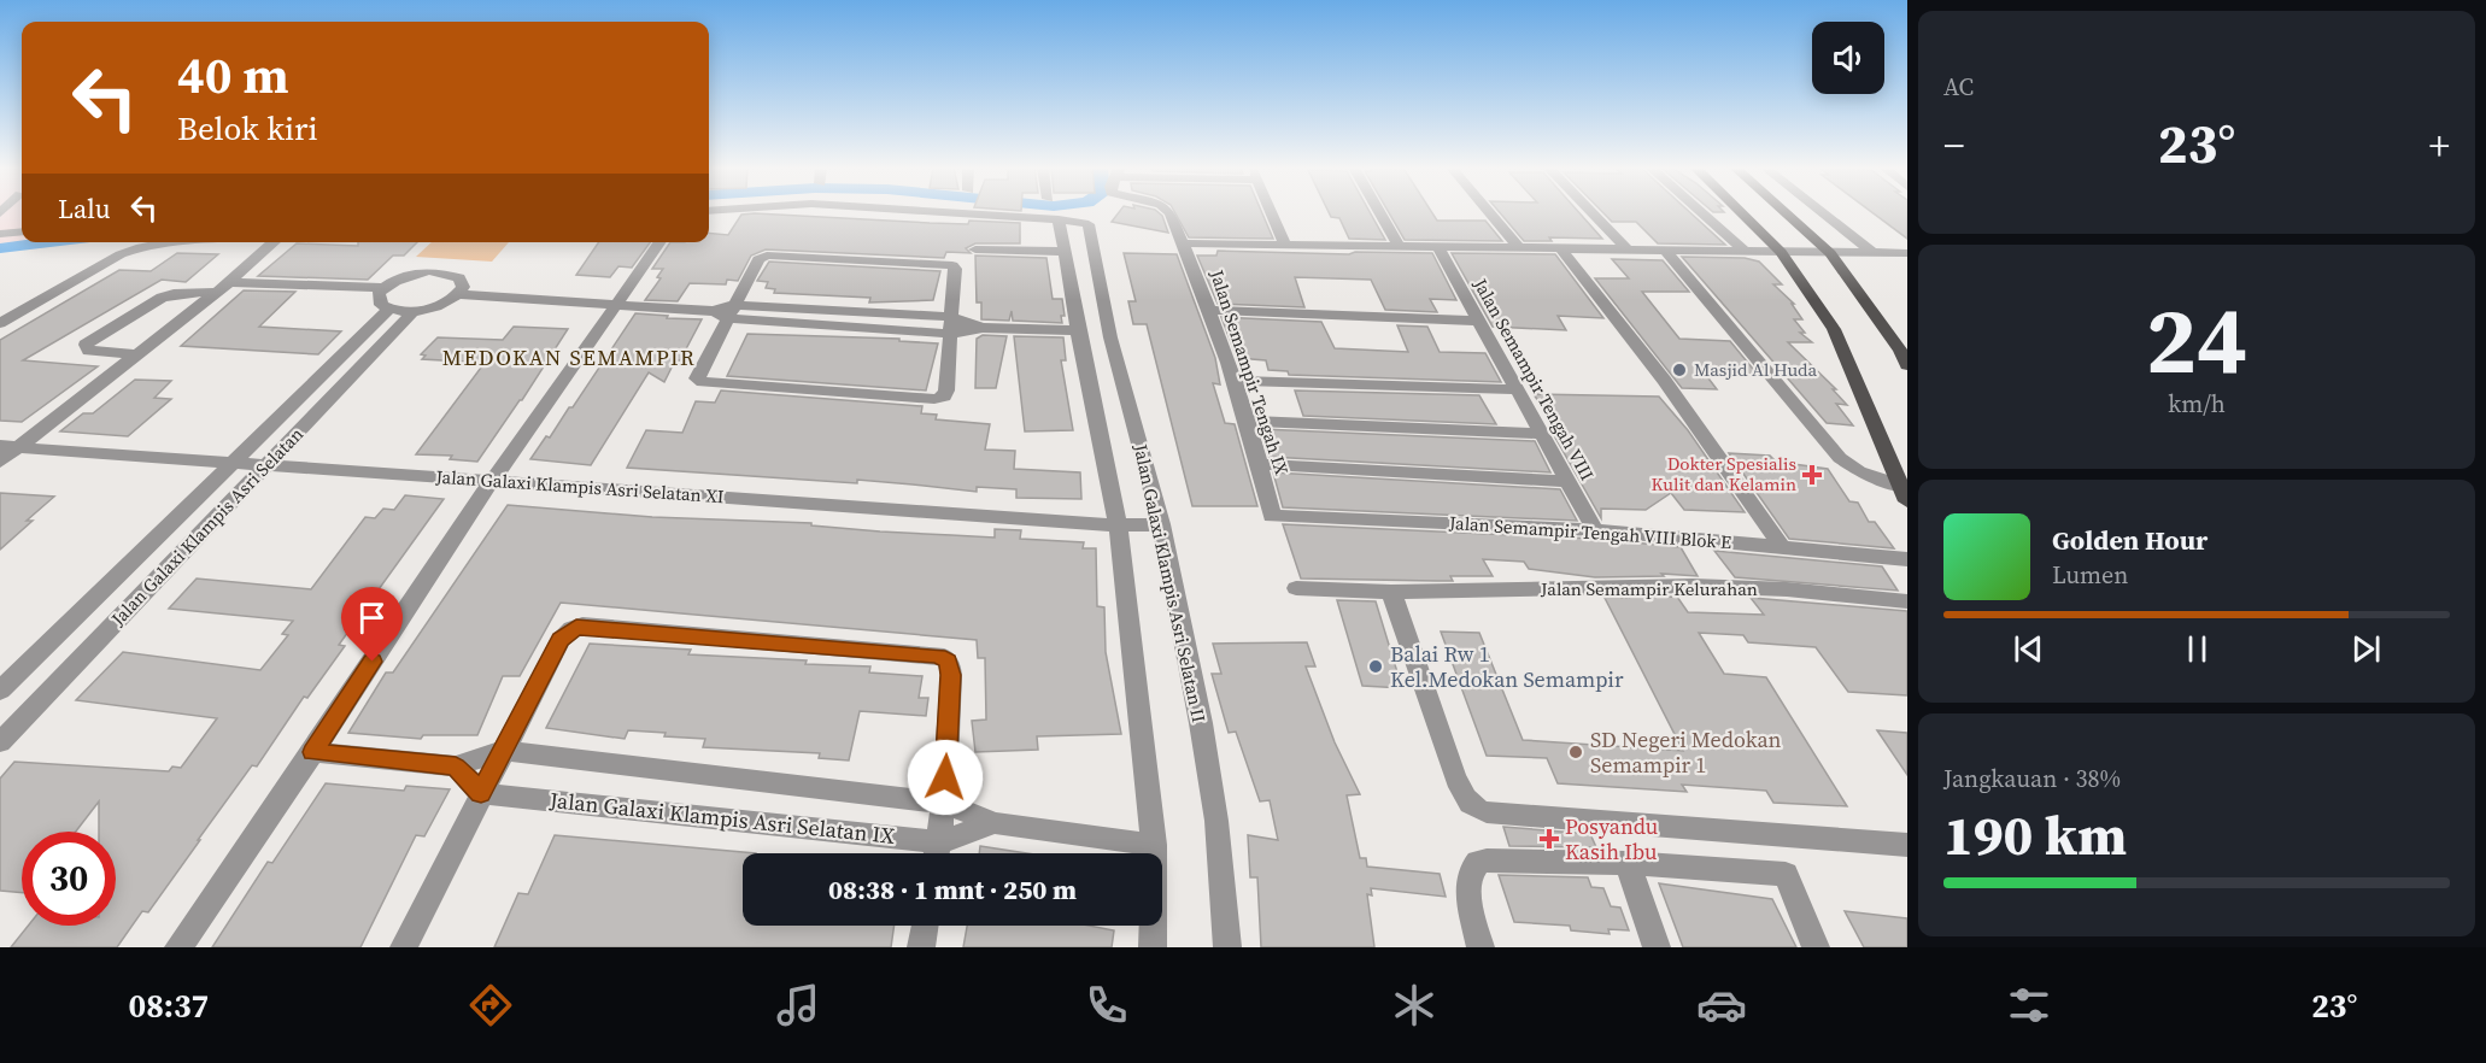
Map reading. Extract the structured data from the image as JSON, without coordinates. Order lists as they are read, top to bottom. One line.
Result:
{"streets":{"street":["Jalan Semampir Tengah IX","Jalan Semampir Tengah VIII","Jalan Galaxi Klampis Asri Selatan XI","Jalan Galaxi Klampis Asri Selatan","Jalan Semampir Tengah VIII Blok E","Jalan Galaxi Klampis Asri Selatan II","Jalan Semampir Kelurahan","Jalan Galaxi Klampis Asri Selatan IX"]},"crossings":[["Jalan Semampir Tengah IX","Jalan Semampir Tengah VIII Blok E"],["Jalan Semampir Tengah VIII","Jalan Semampir Tengah VIII Blok E"],["Jalan Galaxi Klampis Asri Selatan XI","Jalan Galaxi Klampis Asri Selatan"],["Jalan Galaxi Klampis Asri Selatan XI","Jalan Galaxi Klampis Asri Selatan II"]],"districts":["MEDOKAN SEMAMPIR"],"places":{"other":["Masjid Al Huda","Balai Rw 1 Kel.Medokan Semampir","SD Negeri Medokan Semampir 1"],"health":["Dokter Spesialis Kulit dan Kelamin","Posyandu Kasih Ibu"]},"page":{"tile":["AC",["24","km/h"],["Jangkauan · 38%","190 km"]],"turn":["40 m","Belok kiri"],"heat":["−","23°","+"],"then":"Lalu","song":["Golden Hour","Lumen"],"limit":"30","trip":"08:38 · 1 mnt · 250 m","tabs":["08:37","23°"]}}
